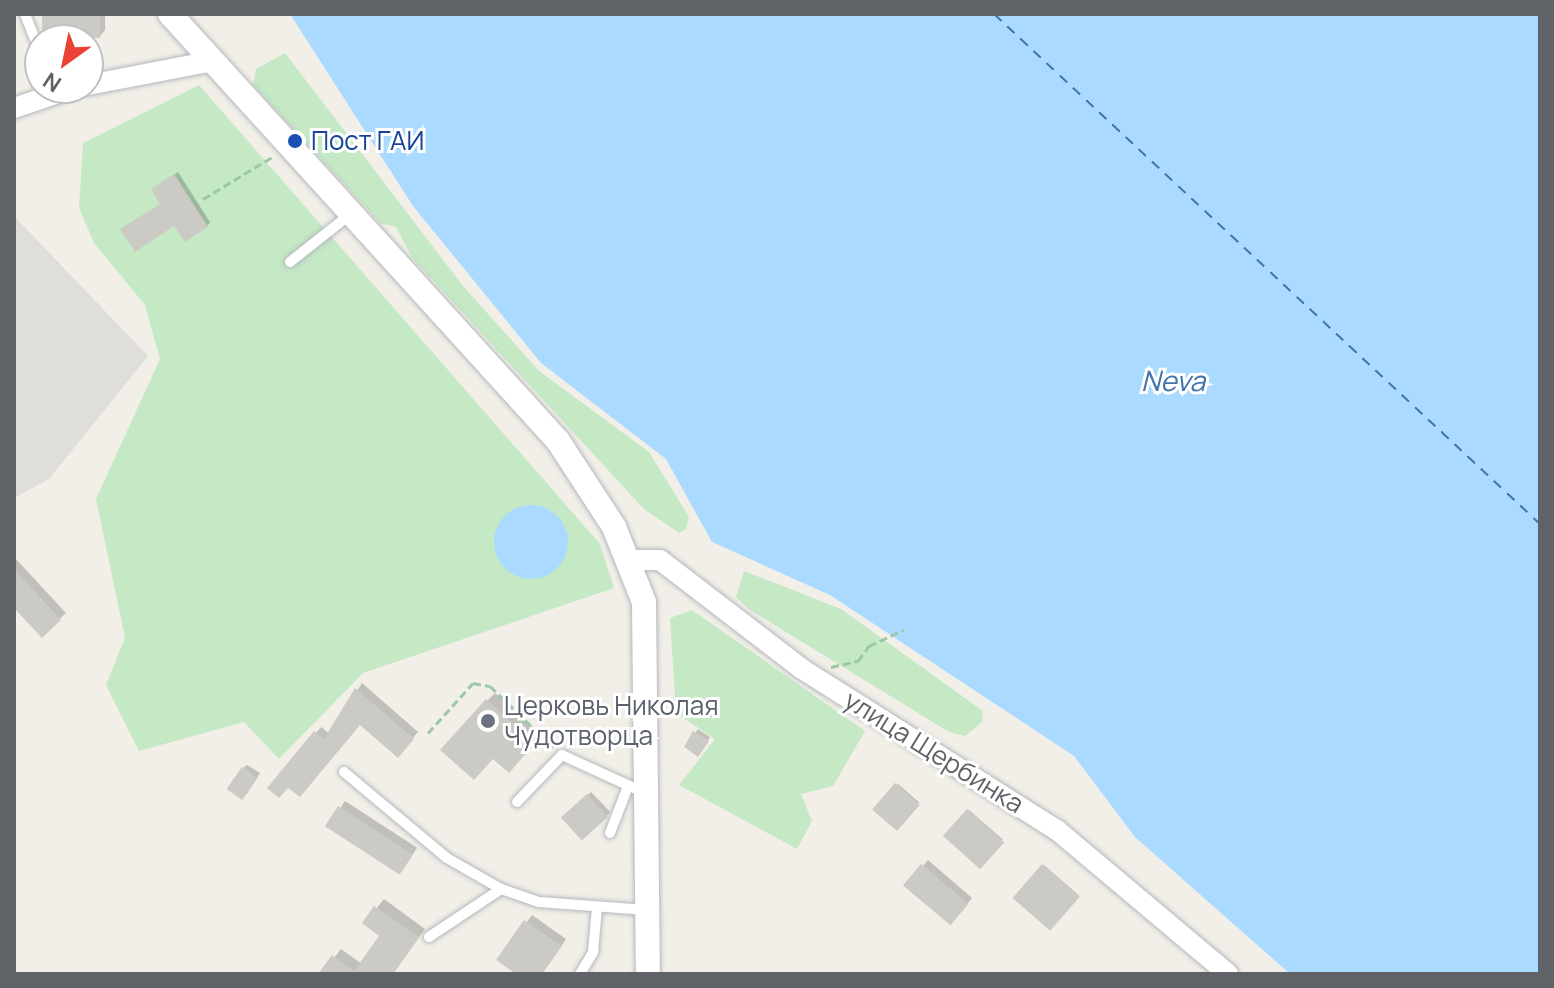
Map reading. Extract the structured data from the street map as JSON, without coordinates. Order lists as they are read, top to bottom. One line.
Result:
{"streets":{"street":["улица Щербинка"]},"water":["Neva"],"places":["Пост ГАИ","Церковь Николая Чудотворца"],"north":"bottom left"}
